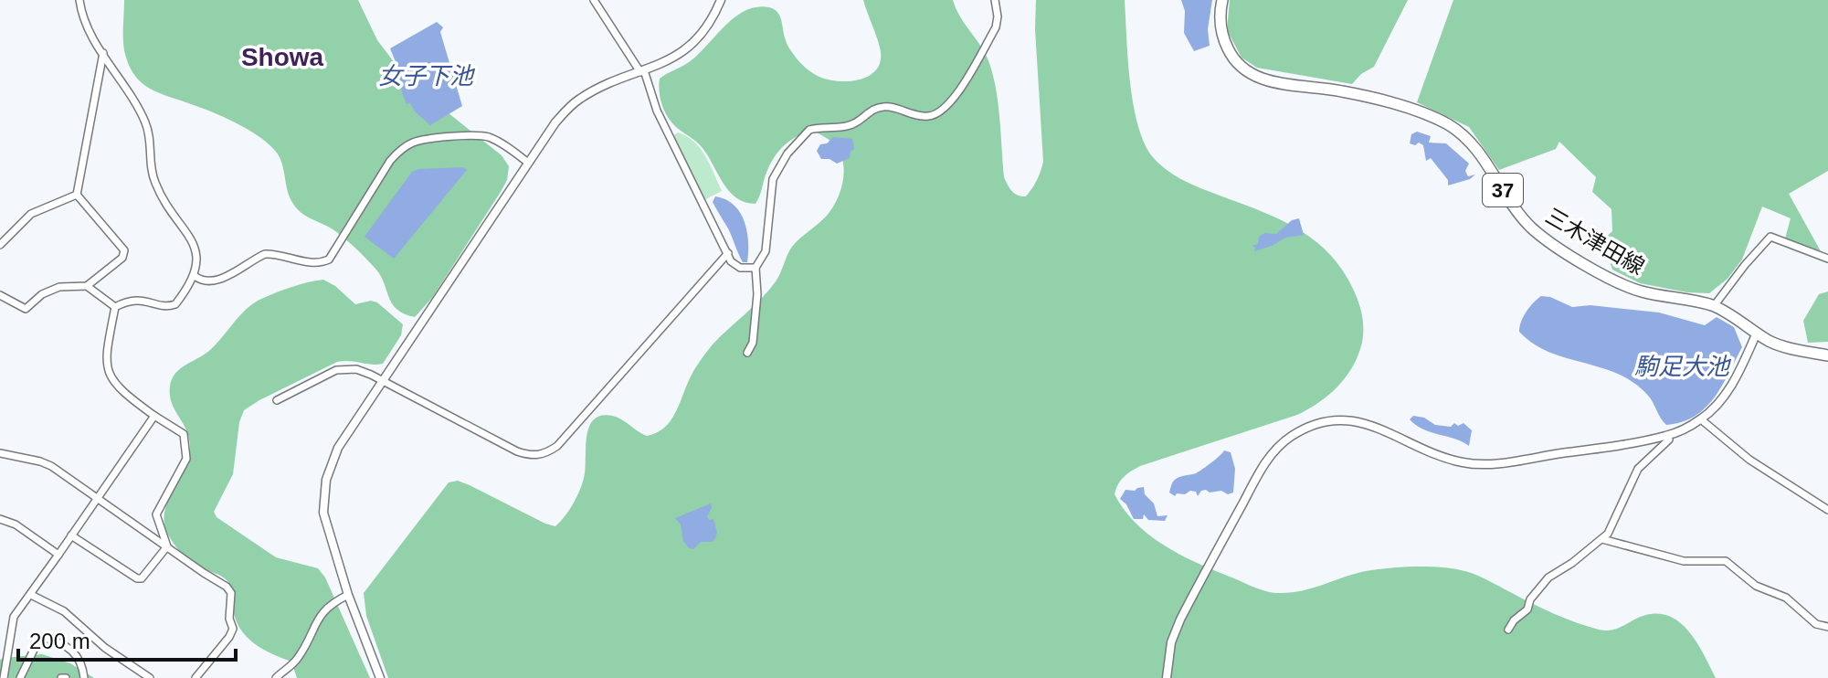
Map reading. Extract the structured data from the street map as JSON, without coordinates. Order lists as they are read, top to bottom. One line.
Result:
{"streets":{"main road":["37","三木津田線"]},"districts":["Showa"],"water":["女子下池","駒足大池"],"scale_bar":"200 m"}
